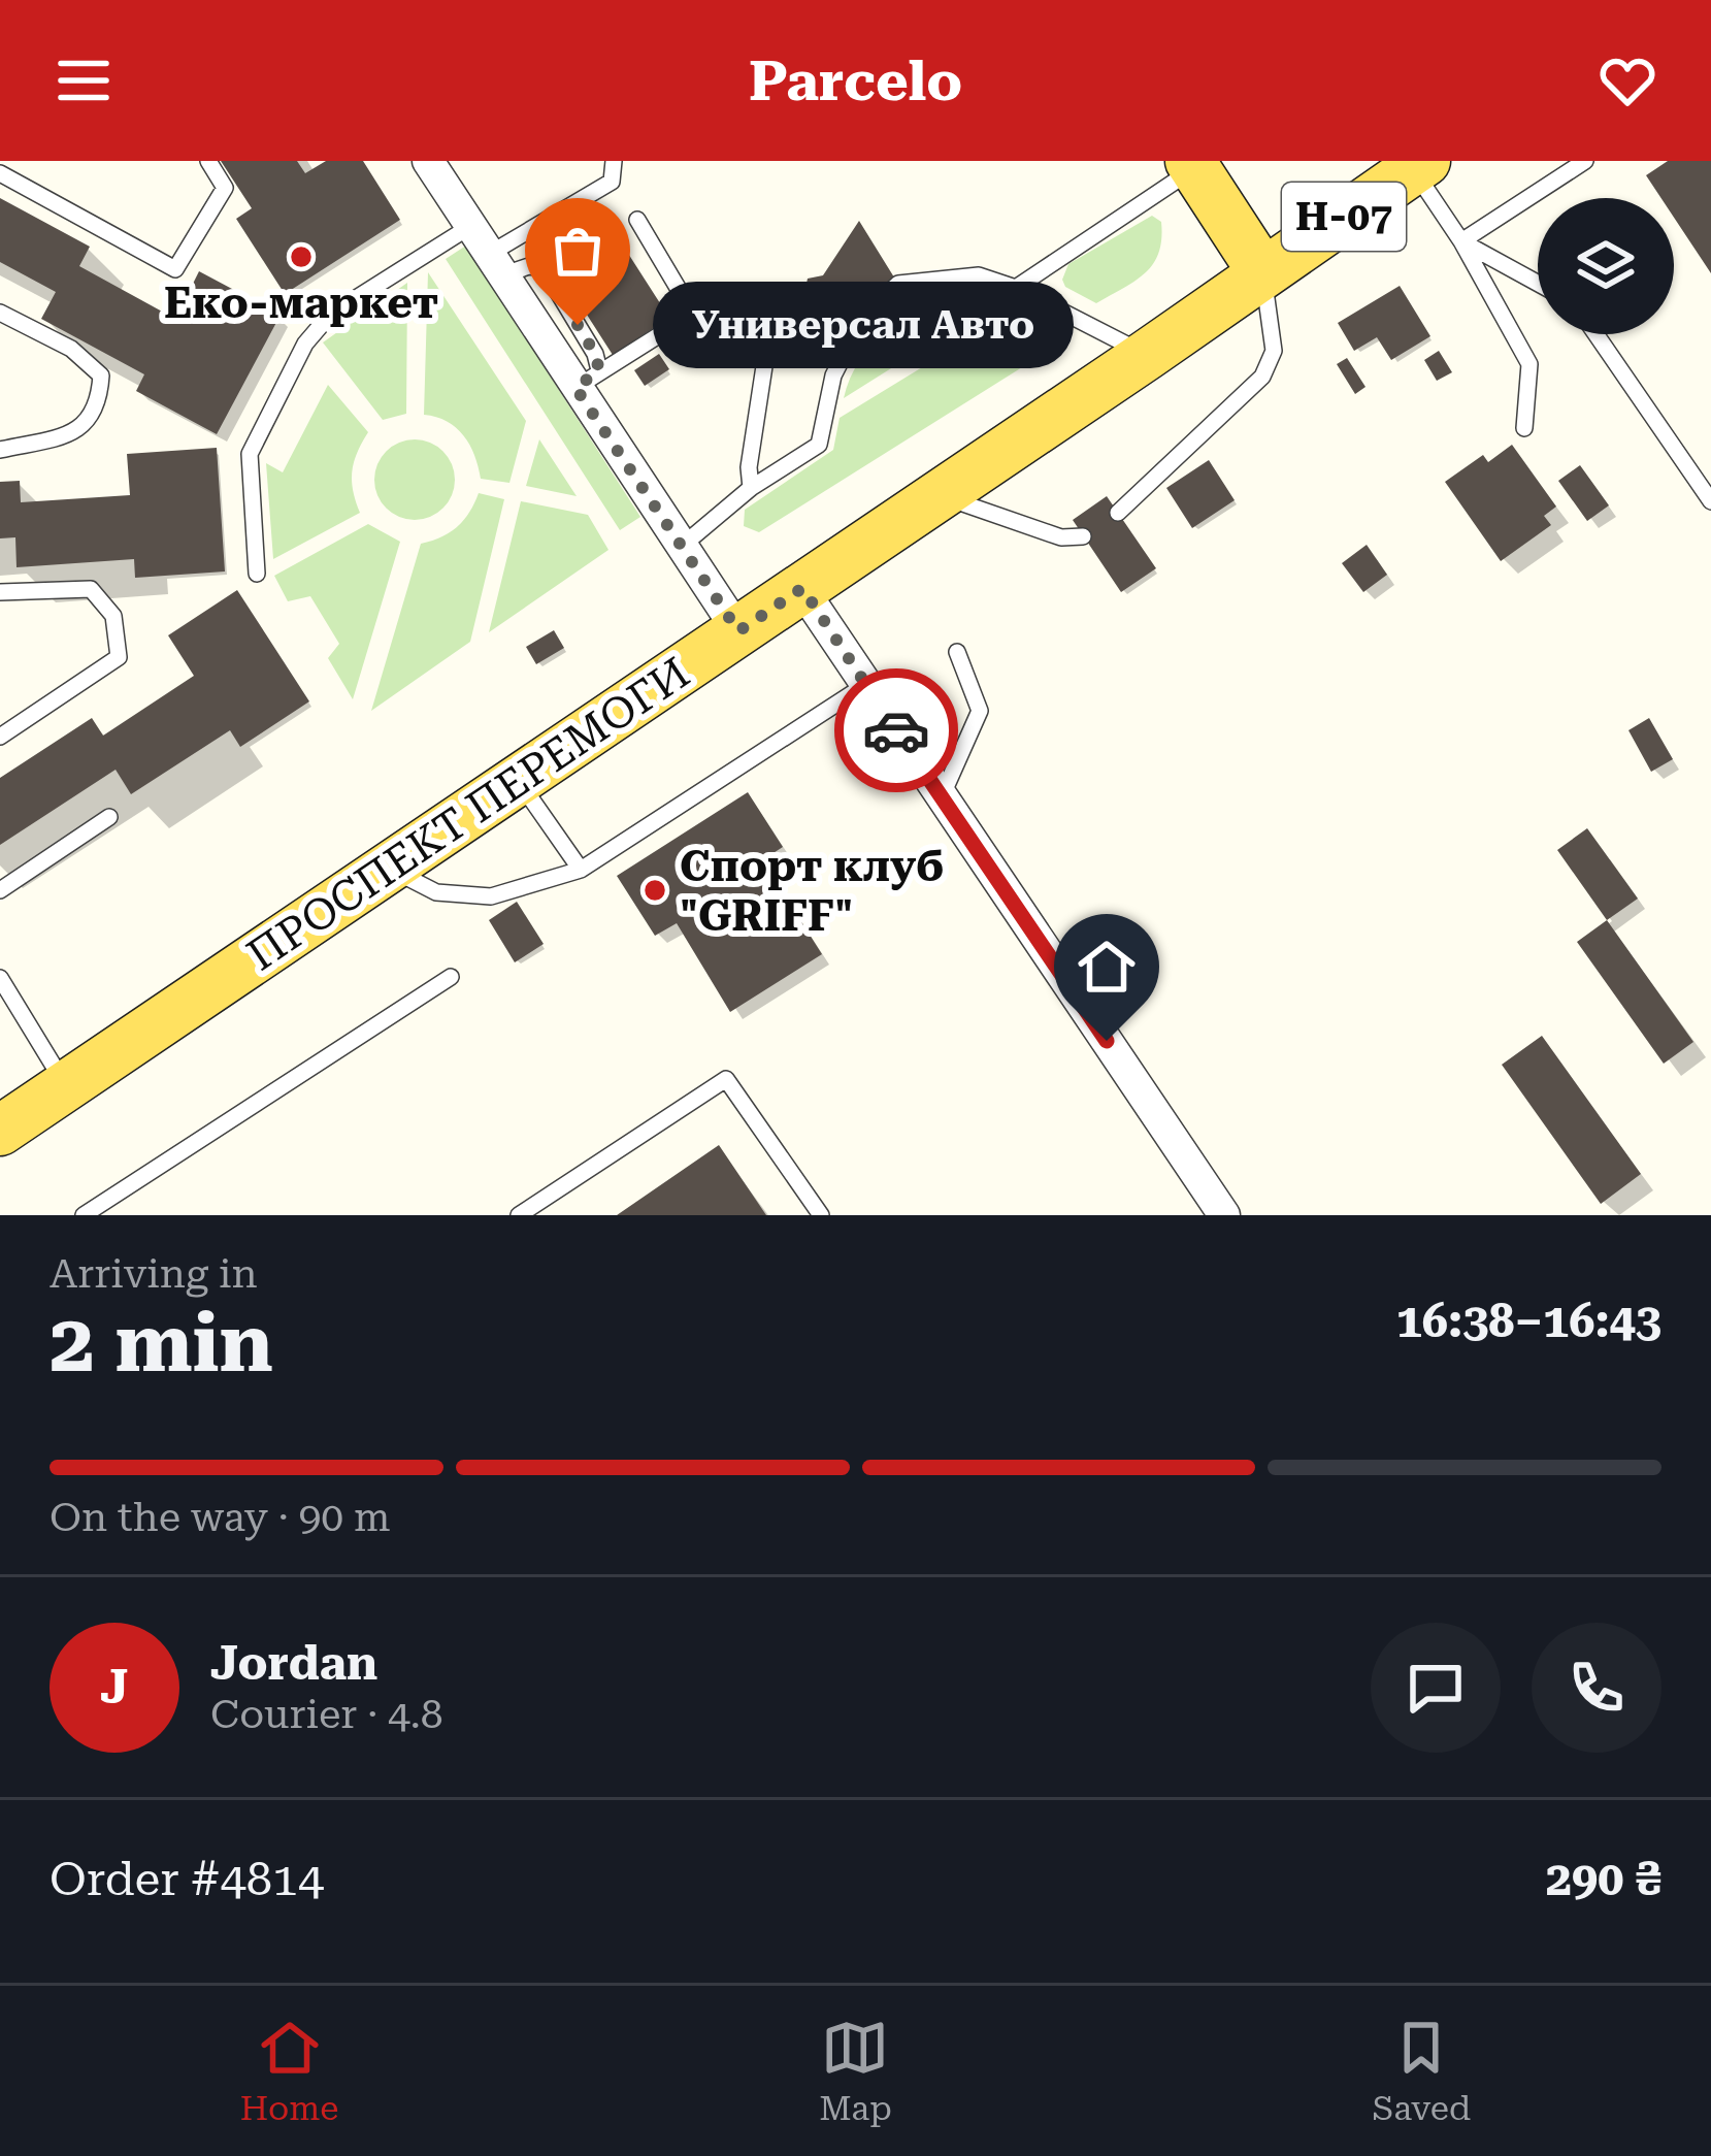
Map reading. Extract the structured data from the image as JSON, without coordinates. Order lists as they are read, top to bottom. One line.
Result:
{"streets":{"main road":["Н-07","ПРОСПЕКТ ПЕРЕМОГИ"]},"crossings":[["Н-07","ПРОСПЕКТ ПЕРЕМОГИ"]],"places":["Еко-маркет","Универсал Авто","Спорт клуб \"GRIFF\""],"page":{"header":"Parcelo","bubble":"Универсал Авто","heading":["2 min","Arriving in","16:38–16:43"],"panel":["Jordan","Courier · 4.8","Order #4814","290 ₴"],"bar":"On the way · 90 m","round":"J","tabs":["Home","Map","Saved"]}}
